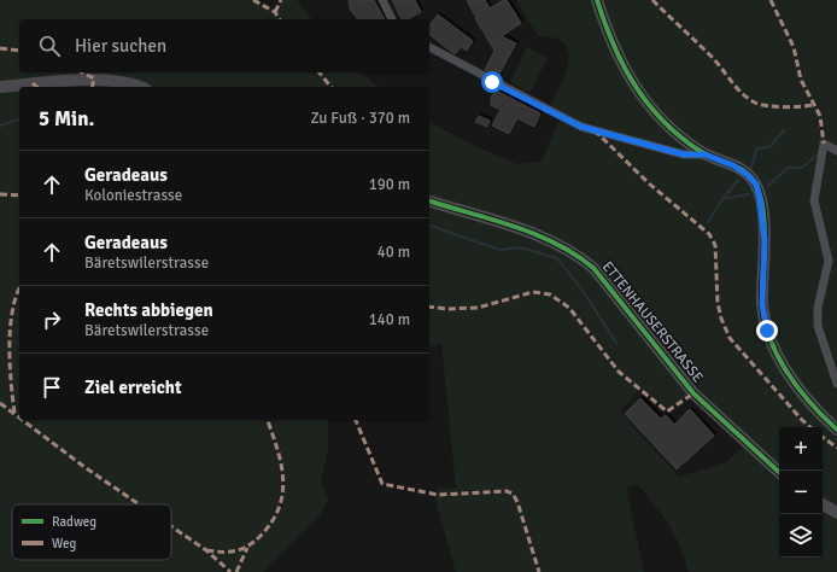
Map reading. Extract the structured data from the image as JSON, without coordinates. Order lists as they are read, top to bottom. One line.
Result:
{"streets":{"street":["ETTENHAUSERSTRASSE"]},"legend":["Radweg","Weg"],"page":{"search":"Hier suchen","heading":["5 Min.","Zu Fuß · 370 m"],"list":[["Geradeaus","Koloniestrasse","190 m"],["Geradeaus","Bäretswilerstrasse","40 m"],["Rechts abbiegen","Bäretswilerstrasse","140 m"],"Ziel erreicht"],"map_buttons":["+","−"]}}
